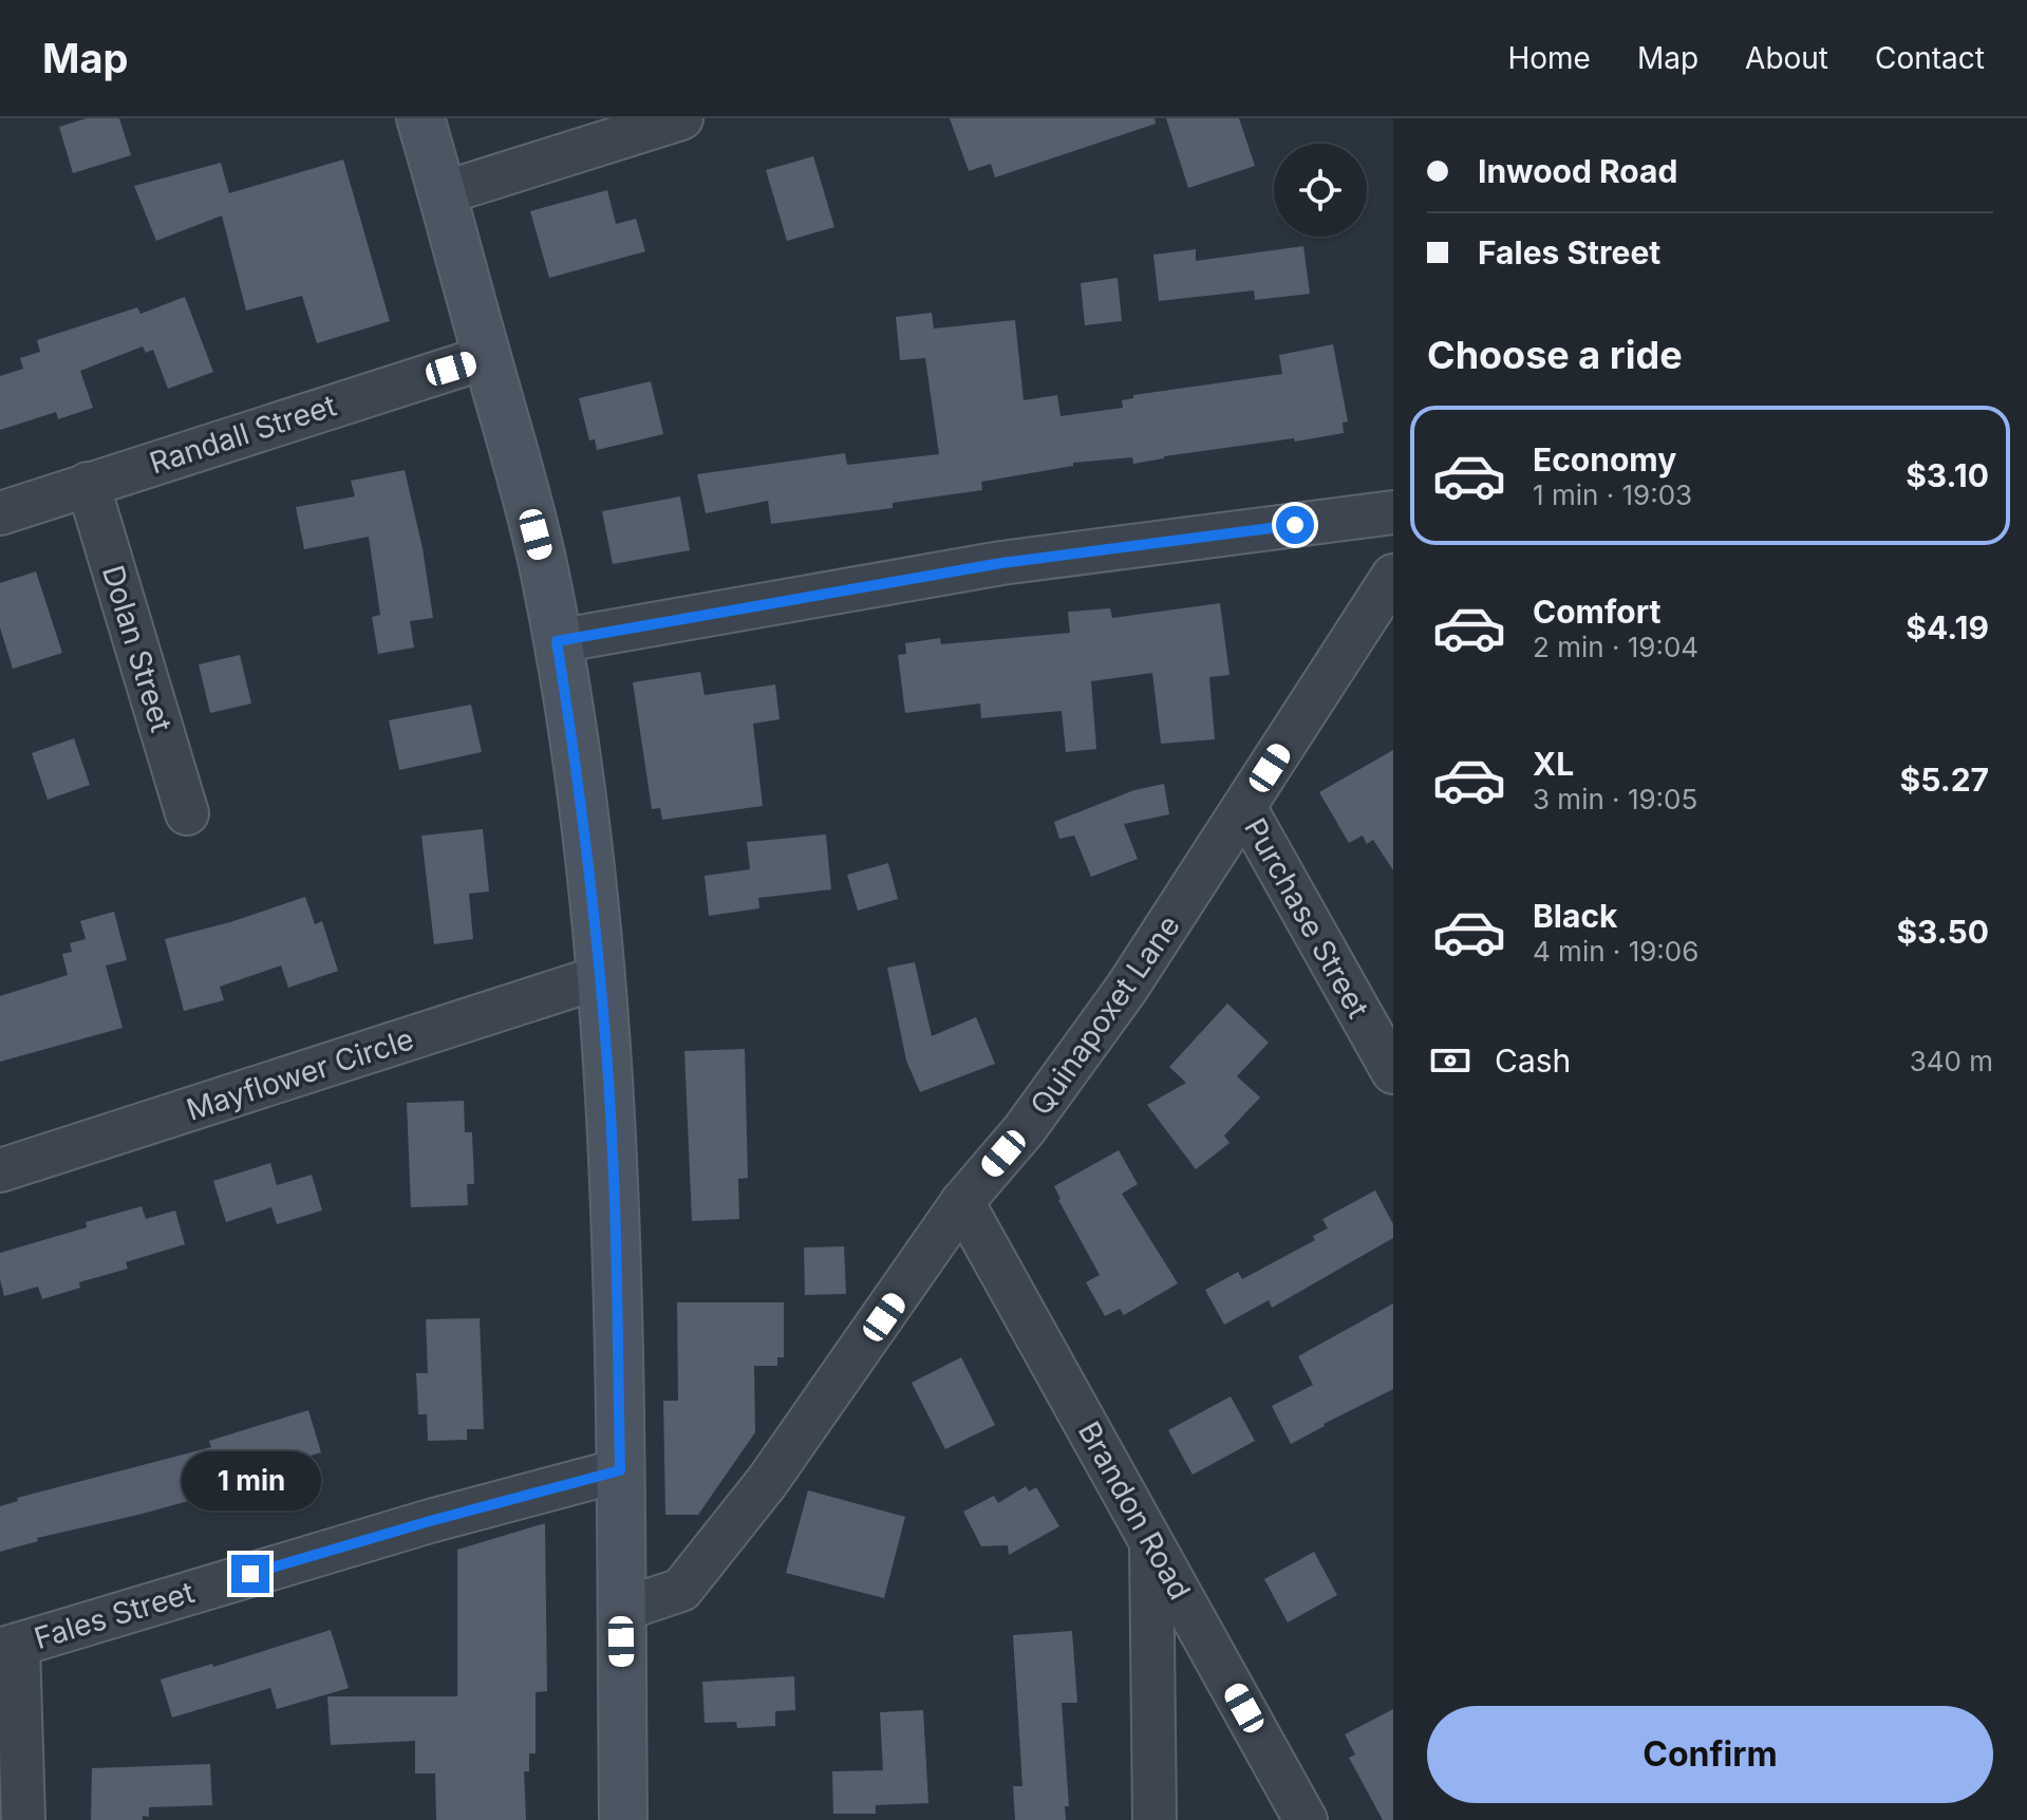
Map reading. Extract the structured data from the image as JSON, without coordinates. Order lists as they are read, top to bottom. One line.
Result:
{"streets":{"street":["Randall Street","Dolan Street","Purchase Street","Quinapoxet Lane","Mayflower Circle","Brandon Road","Fales Street"]},"crossings":[["Randall Street","Dolan Street"],["Purchase Street","Quinapoxet Lane"],["Quinapoxet Lane","Brandon Road"]],"page":{"header":"Map","nav":["Home","Map","About","Contact"],"banner":["Inwood Road","Fales Street"],"heading":"Choose a ride","list":[{"name":"Economy","note":"1 min · 19:03","value":"$3.10"},{"name":"Comfort","note":"2 min · 19:04","value":"$4.19"},{"name":"XL","note":"3 min · 19:05","value":"$5.27"},{"name":"Black","note":"4 min · 19:06","value":"$3.50"}],"pay":["Cash","340 m"],"bubble":"1 min","buttons":"Confirm"}}
